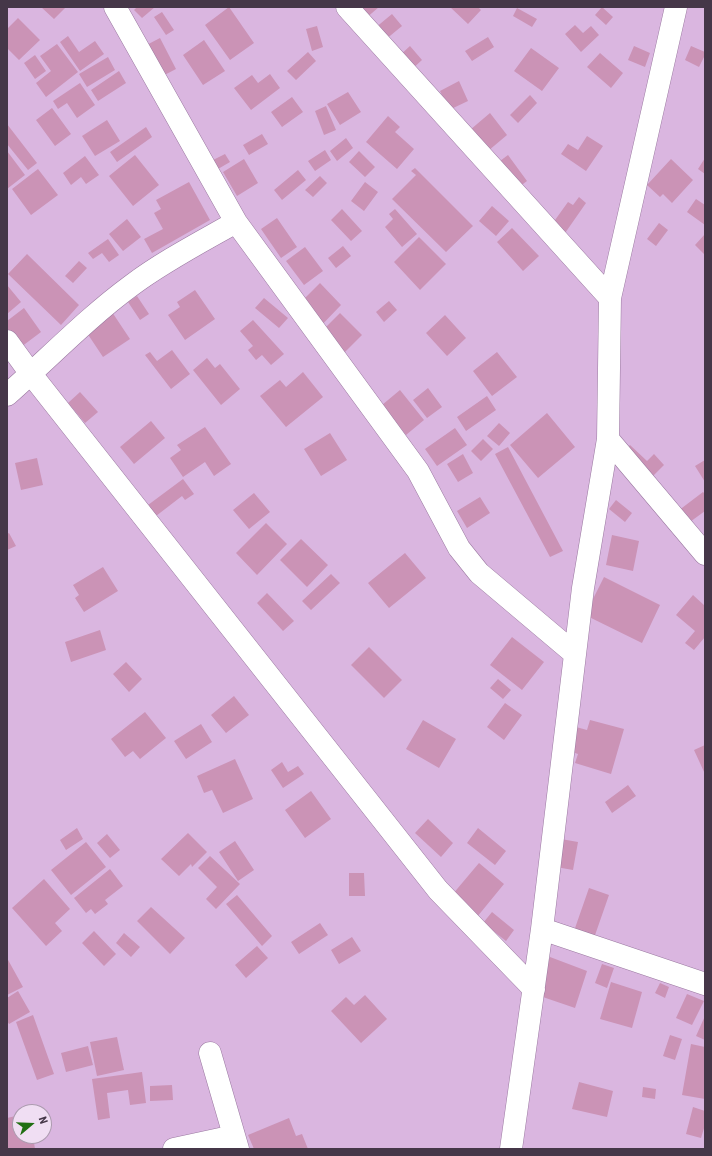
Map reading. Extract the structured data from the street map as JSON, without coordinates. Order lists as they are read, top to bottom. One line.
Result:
{"north":"right"}
